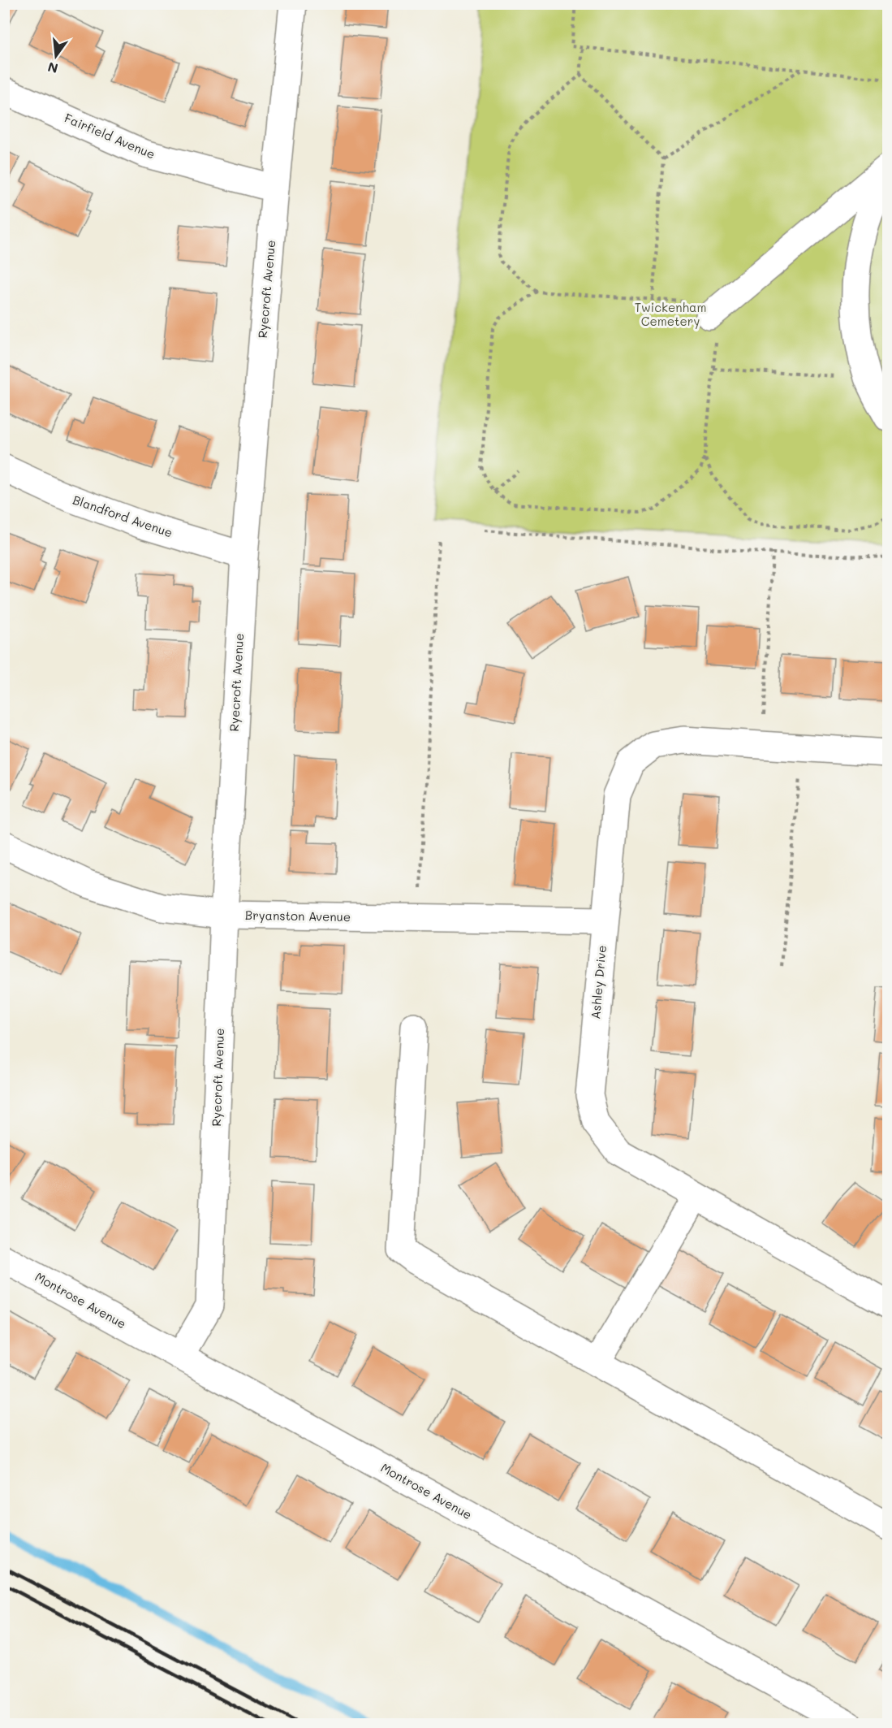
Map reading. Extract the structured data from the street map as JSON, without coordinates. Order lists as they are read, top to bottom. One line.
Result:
{"streets":{"street":["Fairfield Avenue","Ryecroft Avenue","Blandford Avenue","Bryanston Avenue","Ashley Drive","Montrose Avenue"]},"crossings":[["Fairfield Avenue","Ryecroft Avenue"],["Ryecroft Avenue","Blandford Avenue"],["Ryecroft Avenue","Bryanston Avenue"],["Ryecroft Avenue","Montrose Avenue"],["Bryanston Avenue","Ashley Drive"]],"parks":["Twickenham Cemetery"],"north":"bottom"}
